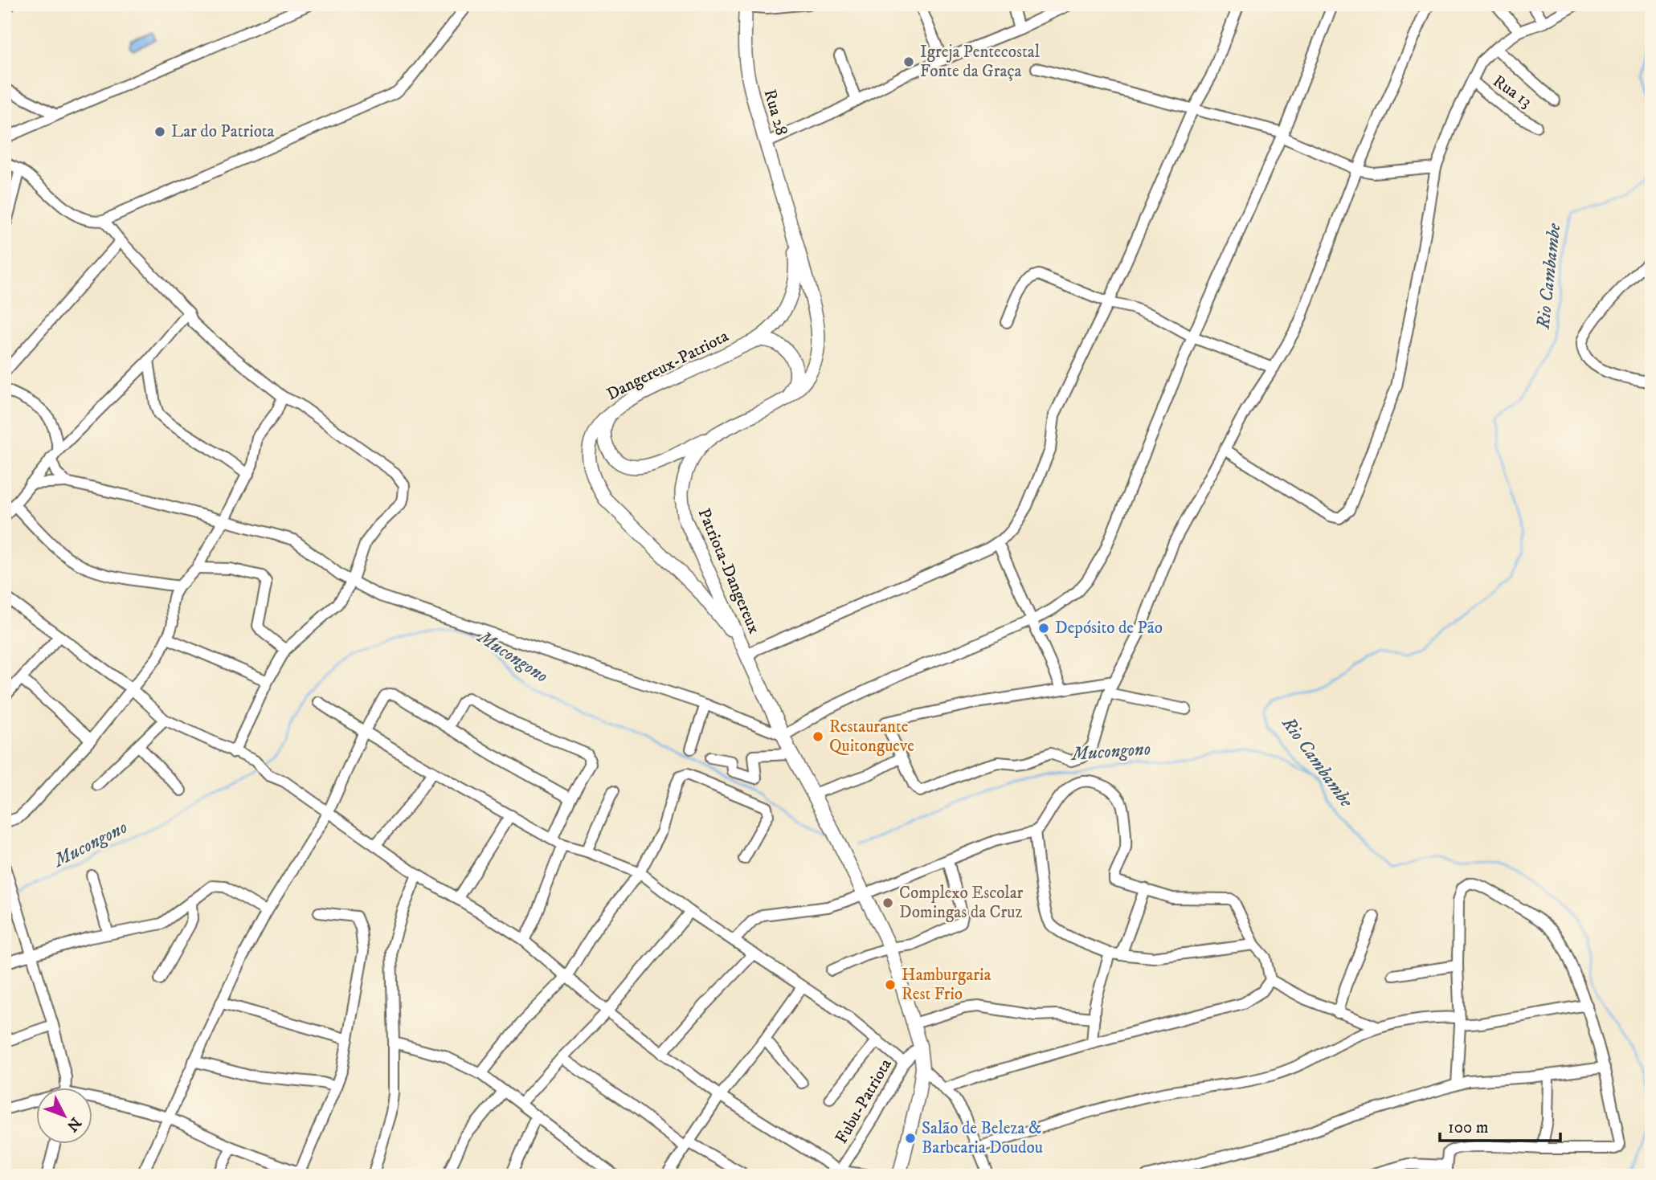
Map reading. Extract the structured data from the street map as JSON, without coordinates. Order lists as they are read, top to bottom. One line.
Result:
{"streets":{"street":["Rua 13","Rua 28","Dangereux-Patriota","Patriota-Dangereux","Fubu-Patriota"]},"crossings":[["Rua 28","Dangereux-Patriota"],["Rua 28","Patriota-Dangereux"],["Dangereux-Patriota","Patriota-Dangereux"]],"water":["Rio Cambambe","Mucongono"],"places":["Igreja Pentecostal Fonte da Graça","Lar do Patriota","Depósito de Pão","Restaurante Quitongueve","Complexo Escolar Domingas da Cruz","Hamburgaria Rest Frio","Salão de Beleza & Barbearia Doudou"],"scale_bar":"100 m","north":"bottom right"}
